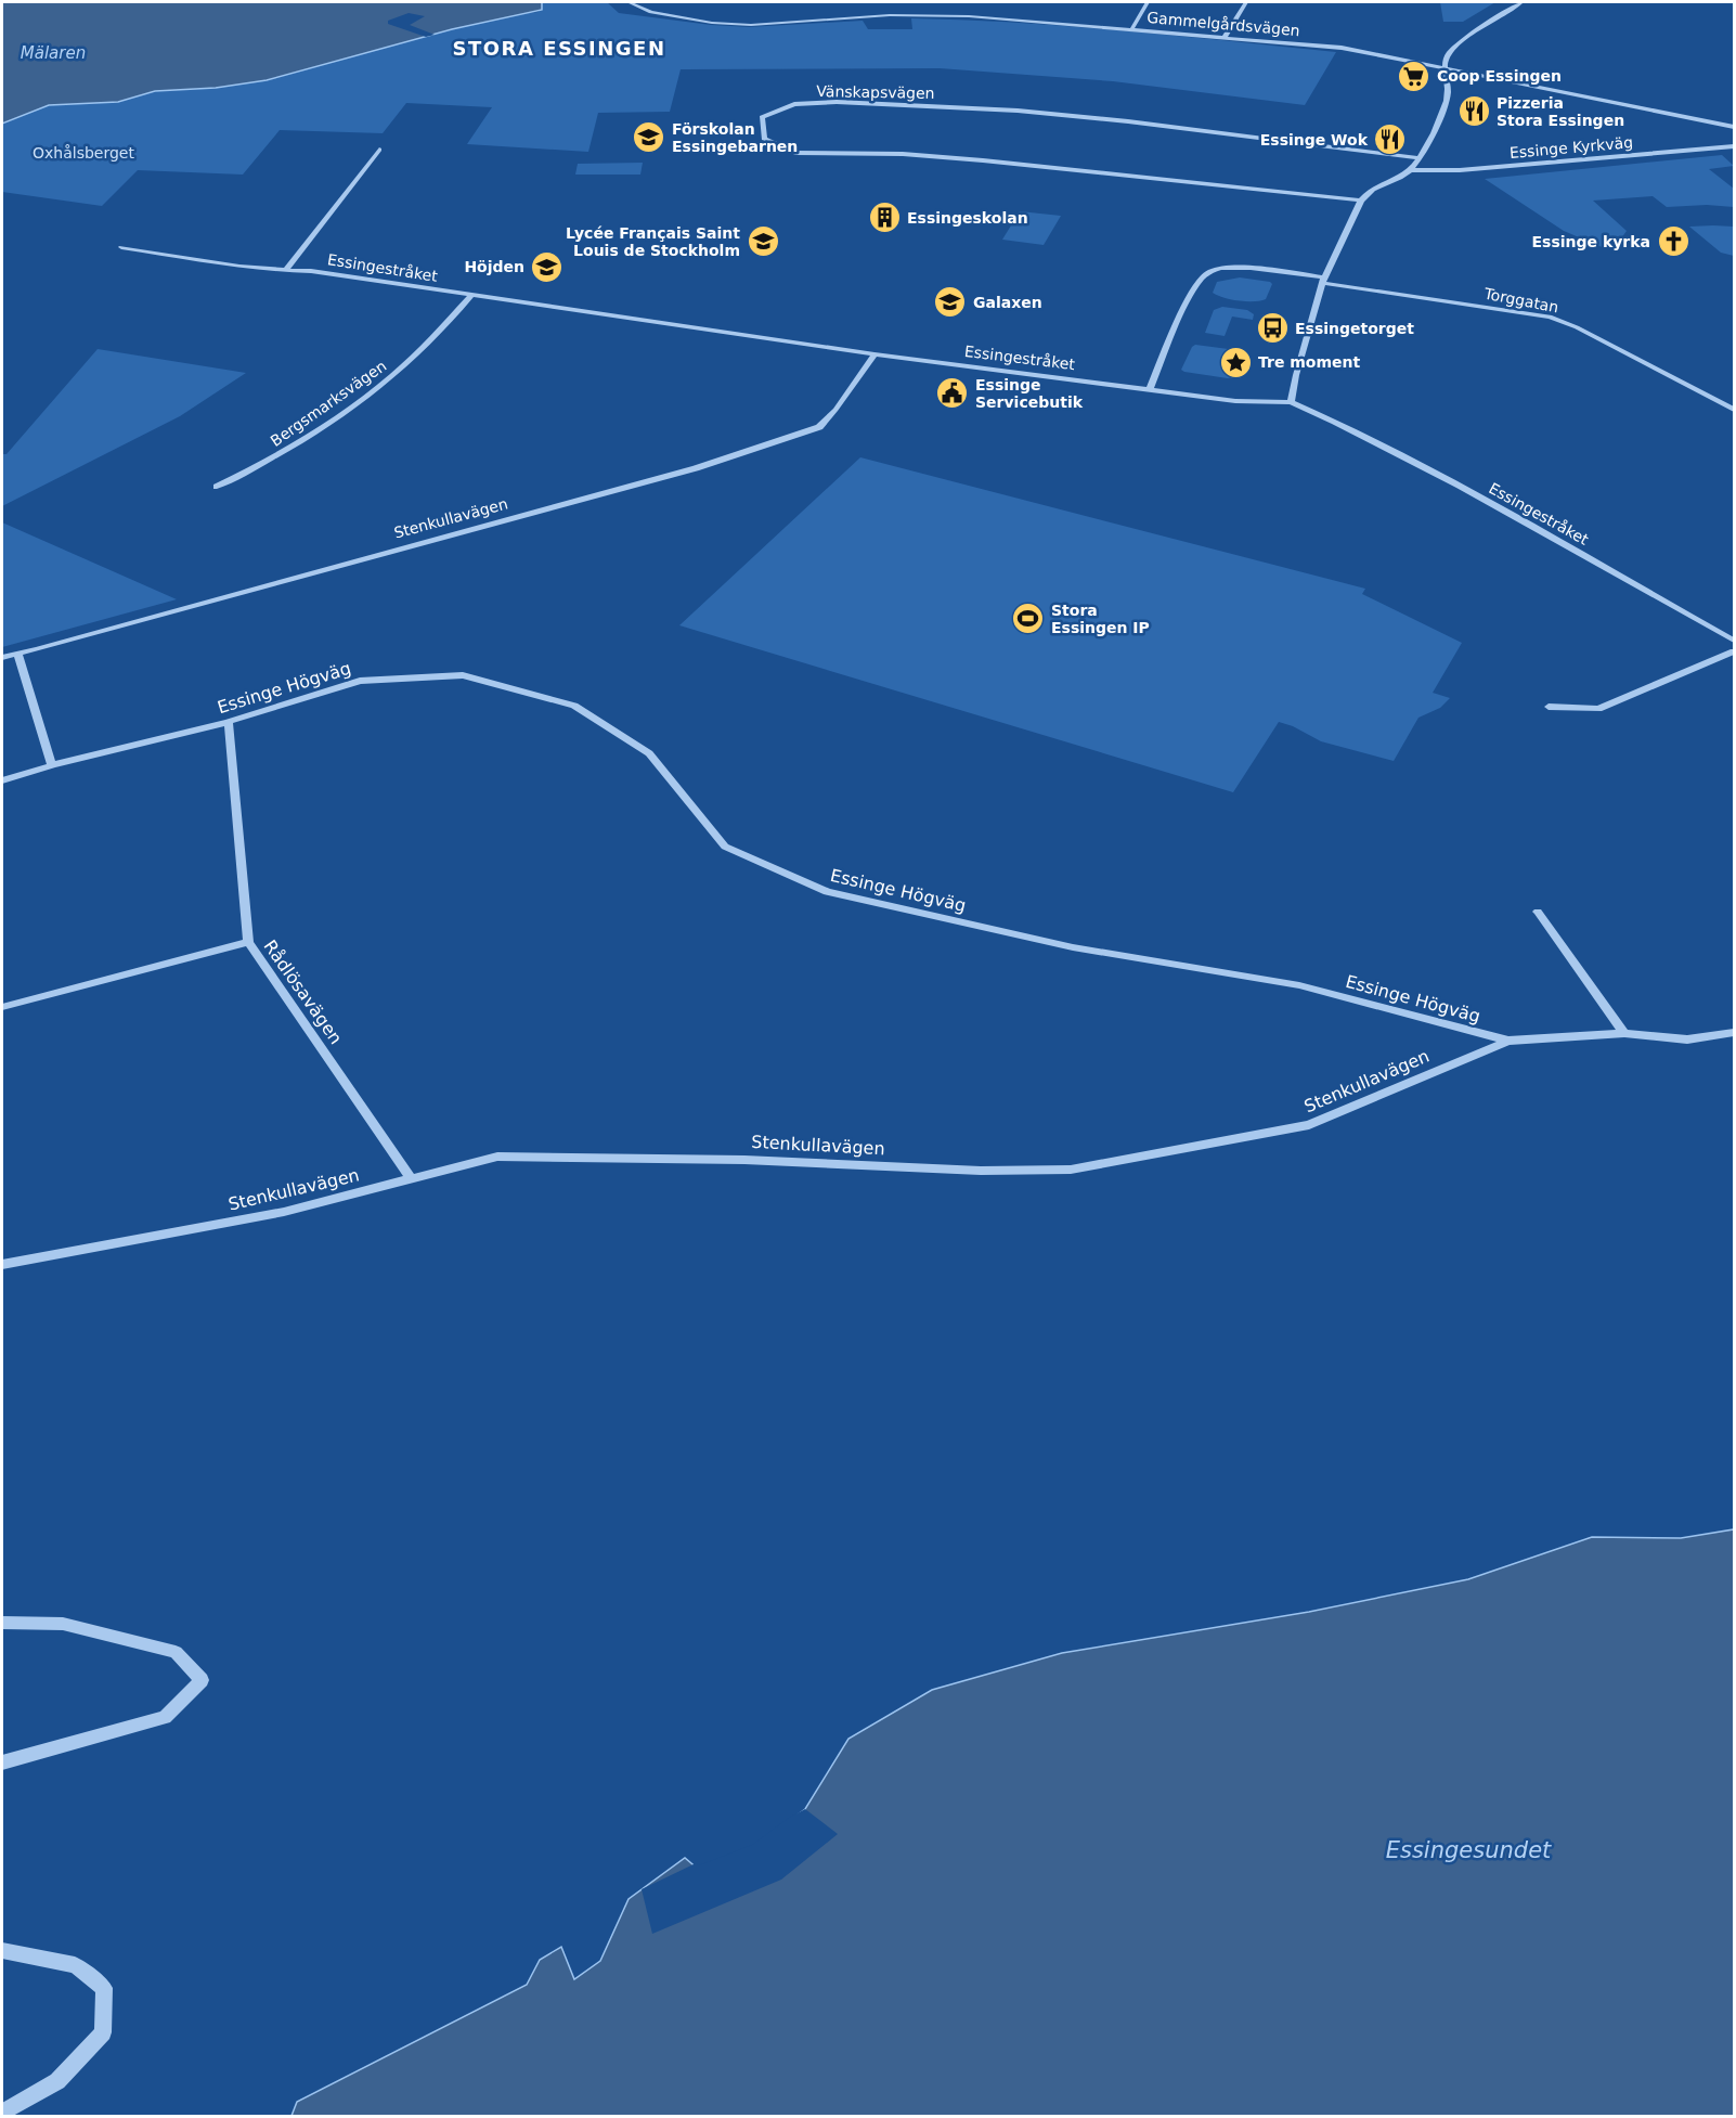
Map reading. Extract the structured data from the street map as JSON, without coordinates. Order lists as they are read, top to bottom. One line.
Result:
{"streets":{"street":["Gammelgårdsvägen","Vänskapsvägen","Essinge Kyrkväg","Essingestråket","Torggatan","Bergsmarksvägen","Stenkullavägen","Essinge Högväg","Rådlösavägen"]},"crossings":[["Essingestråket","Bergsmarksvägen"],["Essingestråket","Stenkullavägen"],["Stenkullavägen","Essinge Högväg"],["Stenkullavägen","Rådlösavägen"],["Essinge Högväg","Rådlösavägen"]],"districts":["STORA ESSINGEN"],"water":["Mälaren","Essingesundet"],"parks":["Oxhålsberget"],"places":{"supermarket":["Coop Essingen"],"restaurant":["Pizzeria Stora Essingen","Essinge Wok"],"school or university":["Förskolan Essingebarnen","Lycée Français Saint Louis de Stockholm","Höjden","Galaxen"],"building":["Essingeskolan"],"church":["Essinge kyrka"],"bus stop":["Essingetorget"],"place":["Tre moment"],"public building":["Essinge Servicebutik"],"sports":["Stora Essingen IP"]}}
